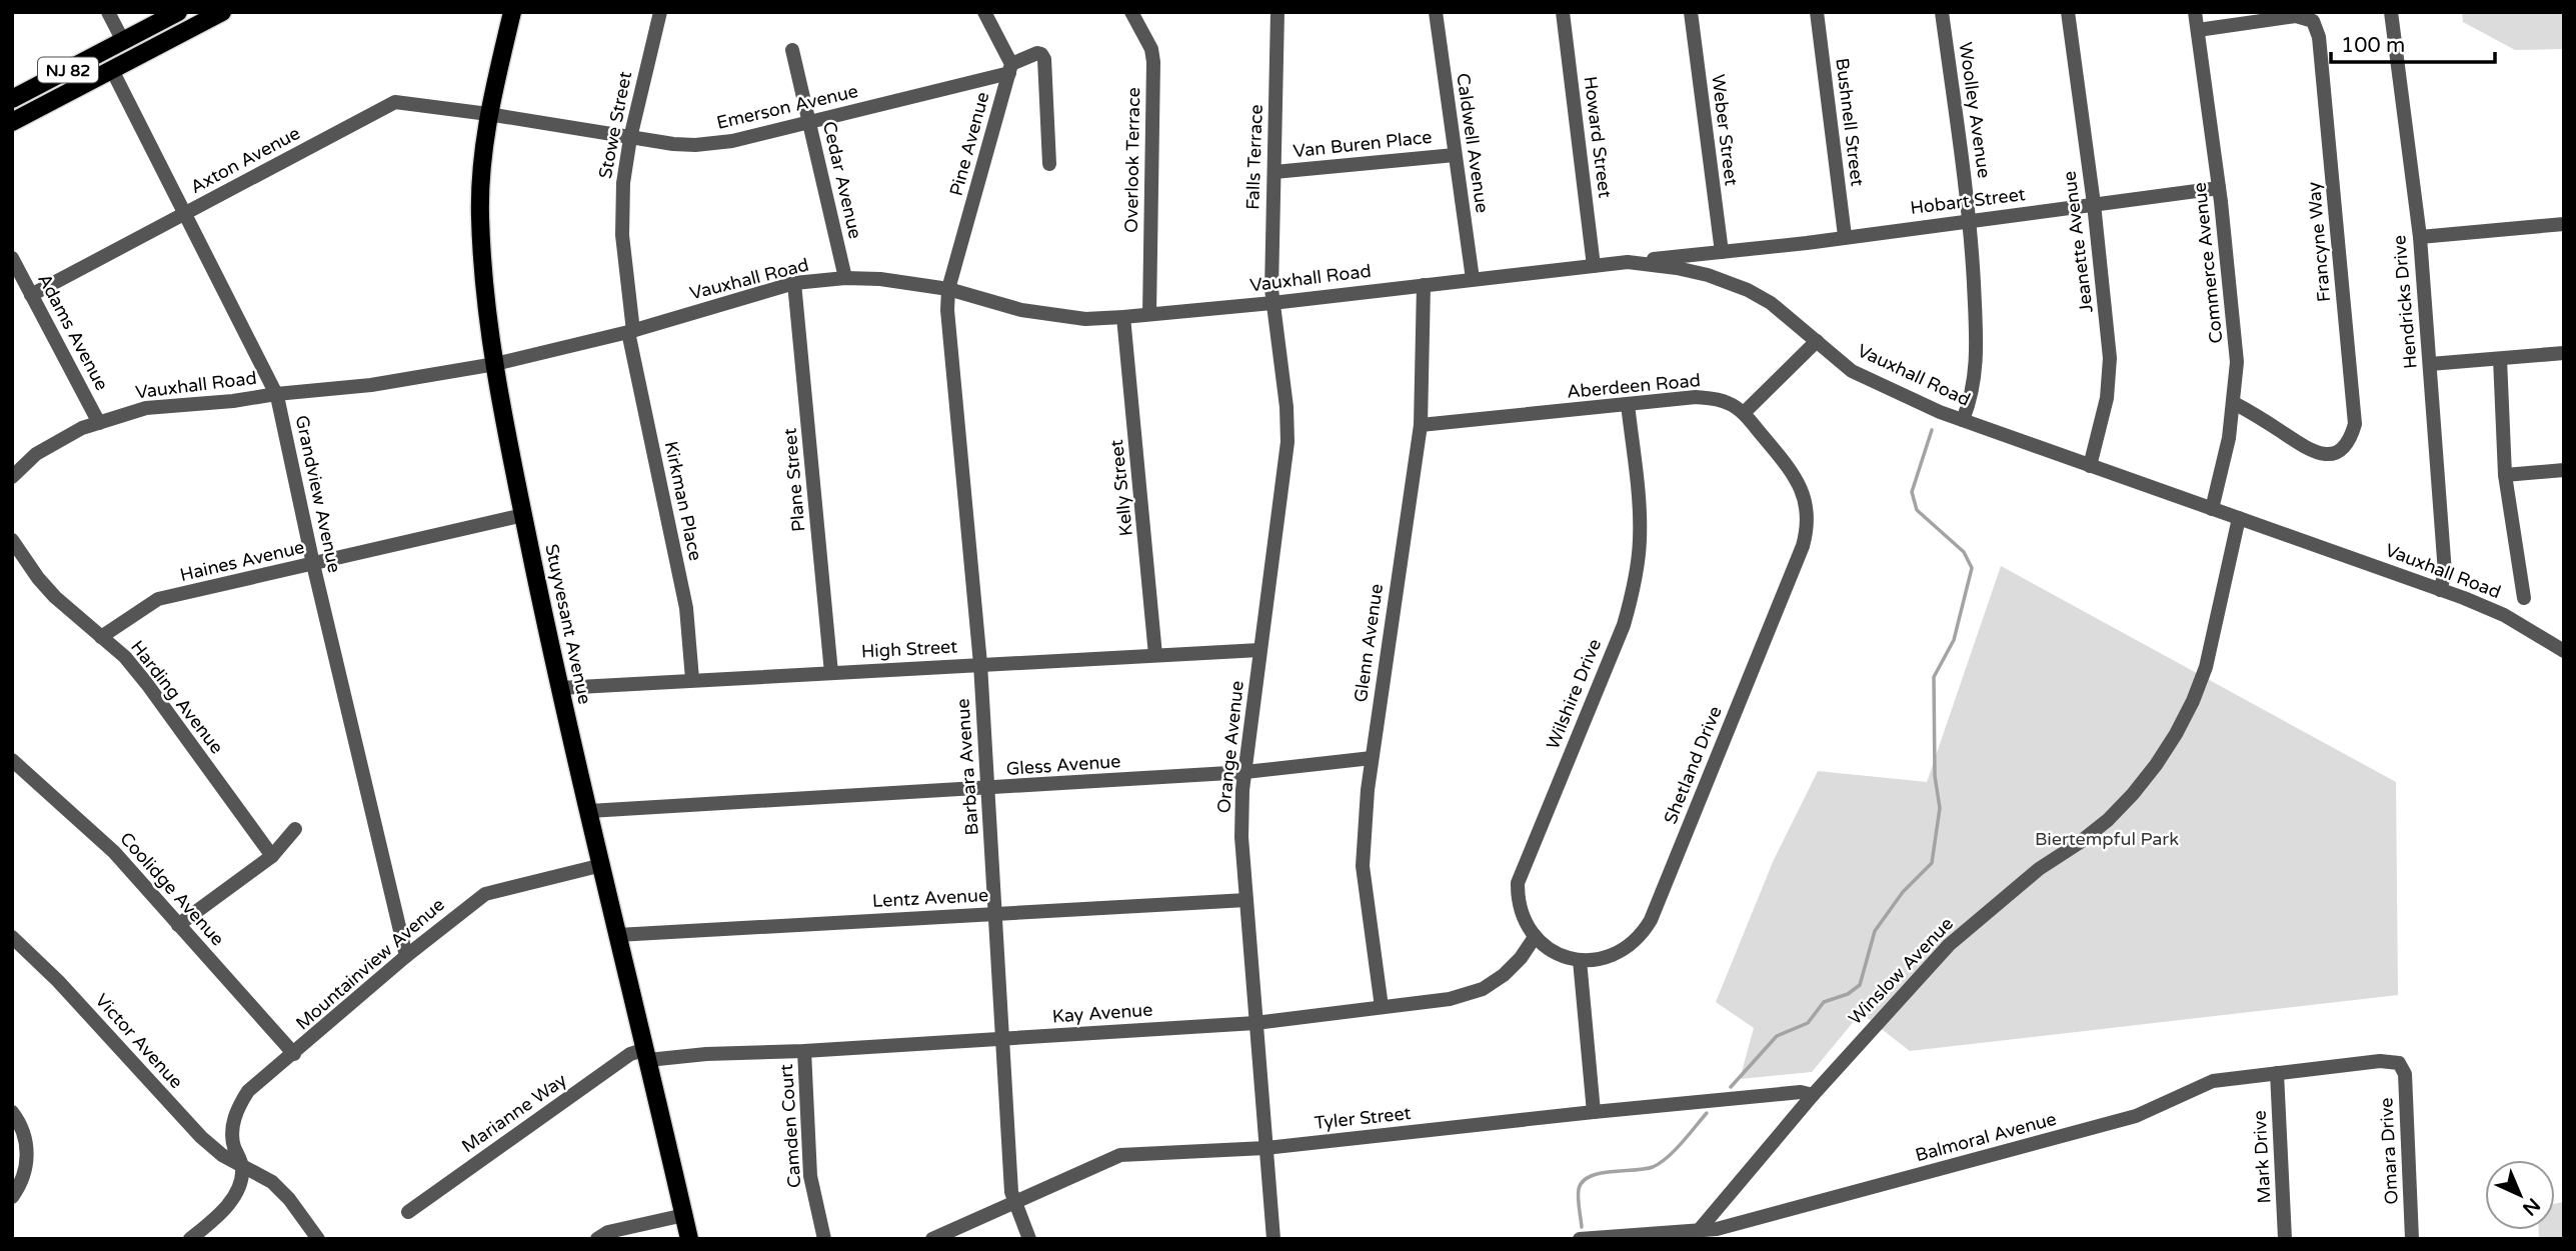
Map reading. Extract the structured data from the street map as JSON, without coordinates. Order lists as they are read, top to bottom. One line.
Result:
{"streets":{"main road":["NJ 82","Stuyvesant Avenue"],"street":["Emerson Avenue","Woolley Avenue","Bushnell Street","Stowe Street","Weber Street","Howard Street","Caldwell Avenue","Pine Avenue","Van Buren Place","Falls Terrace","Axton Avenue","Overlook Terrace","Cedar Avenue","Hobart Street","Jeanette Avenue","Francyne Way","Commerce Avenue","Vauxhall Road","Hendricks Drive","Adams Avenue","Aberdeen Road","Plane Street","Kelly Street","Grandview Avenue","Kirkman Place","Haines Avenue","Glenn Avenue","High Street","Wilshire Drive","Harding Avenue","Orange Avenue","Gless Avenue","Shetland Drive","Barbara Avenue","Coolidge Avenue","Lentz Avenue","Mountainview Avenue","Winslow Avenue","Kay Avenue","Victor Avenue","Marianne Way","Tyler Street","Camden Court","Balmoral Avenue","Omara Drive","Mark Drive"]},"crossings":[["NJ 82","Grandview Avenue"],["Emerson Avenue","Stowe Street"],["Emerson Avenue","Pine Avenue"],["Emerson Avenue","Axton Avenue"],["Emerson Avenue","Cedar Avenue"],["Emerson Avenue","Stuyvesant Avenue"],["Woolley Avenue","Hobart Street"],["Woolley Avenue","Vauxhall Road"],["Bushnell Street","Hobart Street"],["Stowe Street","Vauxhall Road"],["Stowe Street","Kirkman Place"],["Weber Street","Hobart Street"],["Howard Street","Vauxhall Road"],["Caldwell Avenue","Van Buren Place"],["Caldwell Avenue","Vauxhall Road"],["Pine Avenue","Vauxhall Road"],["Pine Avenue","Barbara Avenue"],["Van Buren Place","Falls Terrace"],["Falls Terrace","Vauxhall Road"],["Falls Terrace","Orange Avenue"],["Axton Avenue","Adams Avenue"],["Axton Avenue","Grandview Avenue"],["Axton Avenue","Stuyvesant Avenue"],["Overlook Terrace","Vauxhall Road"],["Cedar Avenue","Vauxhall Road"],["Hobart Street","Jeanette Avenue"],["Hobart Street","Commerce Avenue"],["Hobart Street","Vauxhall Road"],["Jeanette Avenue","Vauxhall Road"],["Francyne Way","Commerce Avenue"],["Commerce Avenue","Vauxhall Road"],["Vauxhall Road","Hendricks Drive"],["Vauxhall Road","Adams Avenue"],["Vauxhall Road","Plane Street"],["Vauxhall Road","Kelly Street"],["Vauxhall Road","Grandview Avenue"],["Vauxhall Road","Kirkman Place"],["Vauxhall Road","Stuyvesant Avenue"],["Vauxhall Road","Glenn Avenue"],["Vauxhall Road","Orange Avenue"],["Vauxhall Road","Barbara Avenue"],["Vauxhall Road","Winslow Avenue"],["Aberdeen Road","Glenn Avenue"],["Aberdeen Road","Wilshire Drive"],["Aberdeen Road","Shetland Drive"],["Plane Street","High Street"],["Kelly Street","High Street"],["Grandview Avenue","Haines Avenue"],["Grandview Avenue","Mountainview Avenue"],["Kirkman Place","High Street"],["Haines Avenue","Stuyvesant Avenue"],["Haines Avenue","Harding Avenue"],["Stuyvesant Avenue","High Street"],["Stuyvesant Avenue","Gless Avenue"],["Stuyvesant Avenue","Lentz Avenue"],["Stuyvesant Avenue","Mountainview Avenue"],["Stuyvesant Avenue","Kay Avenue"],["Stuyvesant Avenue","Marianne Way"],["Glenn Avenue","Gless Avenue"],["Glenn Avenue","Kay Avenue"],["High Street","Orange Avenue"],["High Street","Barbara Avenue"],["Wilshire Drive","Kay Avenue"],["Orange Avenue","Gless Avenue"],["Orange Avenue","Lentz Avenue"],["Orange Avenue","Kay Avenue"],["Orange Avenue","Tyler Street"],["Gless Avenue","Barbara Avenue"],["Barbara Avenue","Lentz Avenue"],["Barbara Avenue","Kay Avenue"],["Barbara Avenue","Tyler Street"],["Coolidge Avenue","Mountainview Avenue"],["Mountainview Avenue","Victor Avenue"],["Winslow Avenue","Tyler Street"],["Winslow Avenue","Balmoral Avenue"],["Kay Avenue","Marianne Way"],["Kay Avenue","Camden Court"],["Balmoral Avenue","Omara Drive"],["Balmoral Avenue","Mark Drive"]],"parks":["Biertempful Park"],"scale_bar":"100 m","north":"bottom right"}
